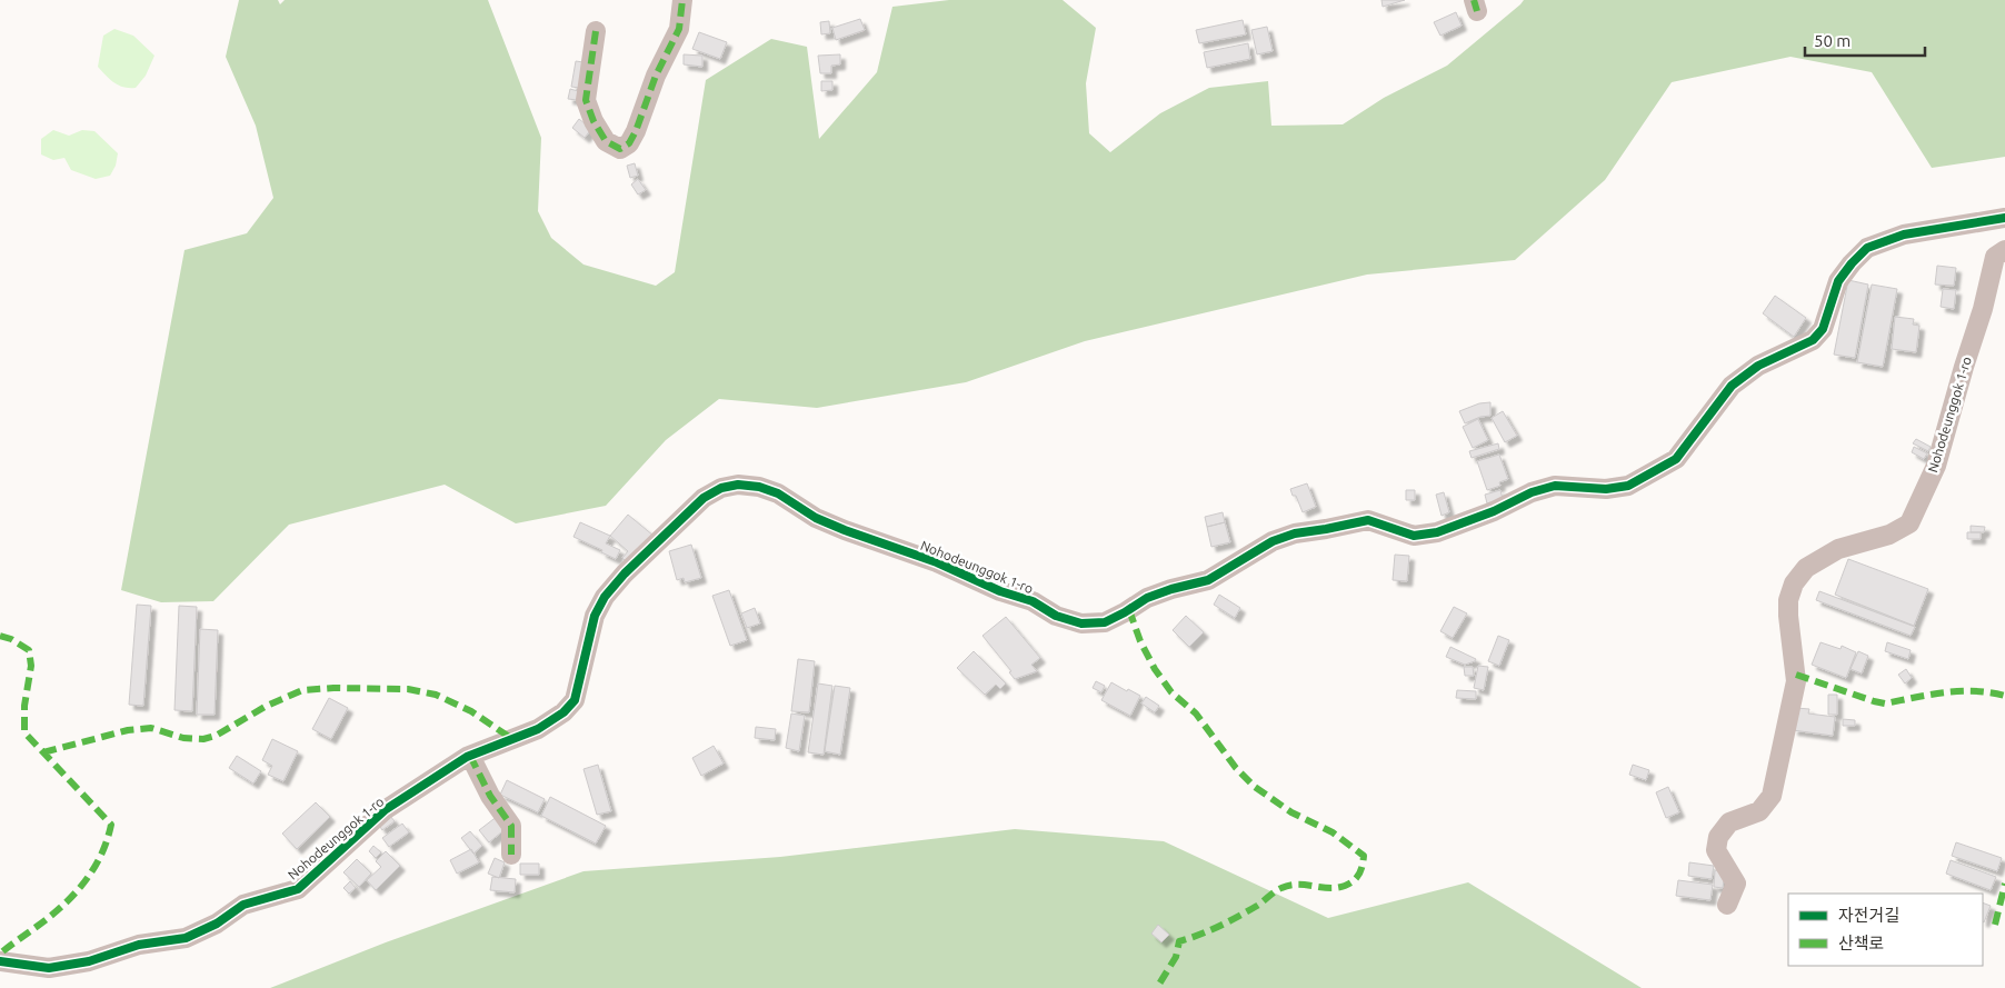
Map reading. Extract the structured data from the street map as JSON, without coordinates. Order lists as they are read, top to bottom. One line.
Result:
{"streets":{"street":["Nohodeunggok 1-ro"]},"legend":["자전거길","산책로"],"scale_bar":"50 m"}
